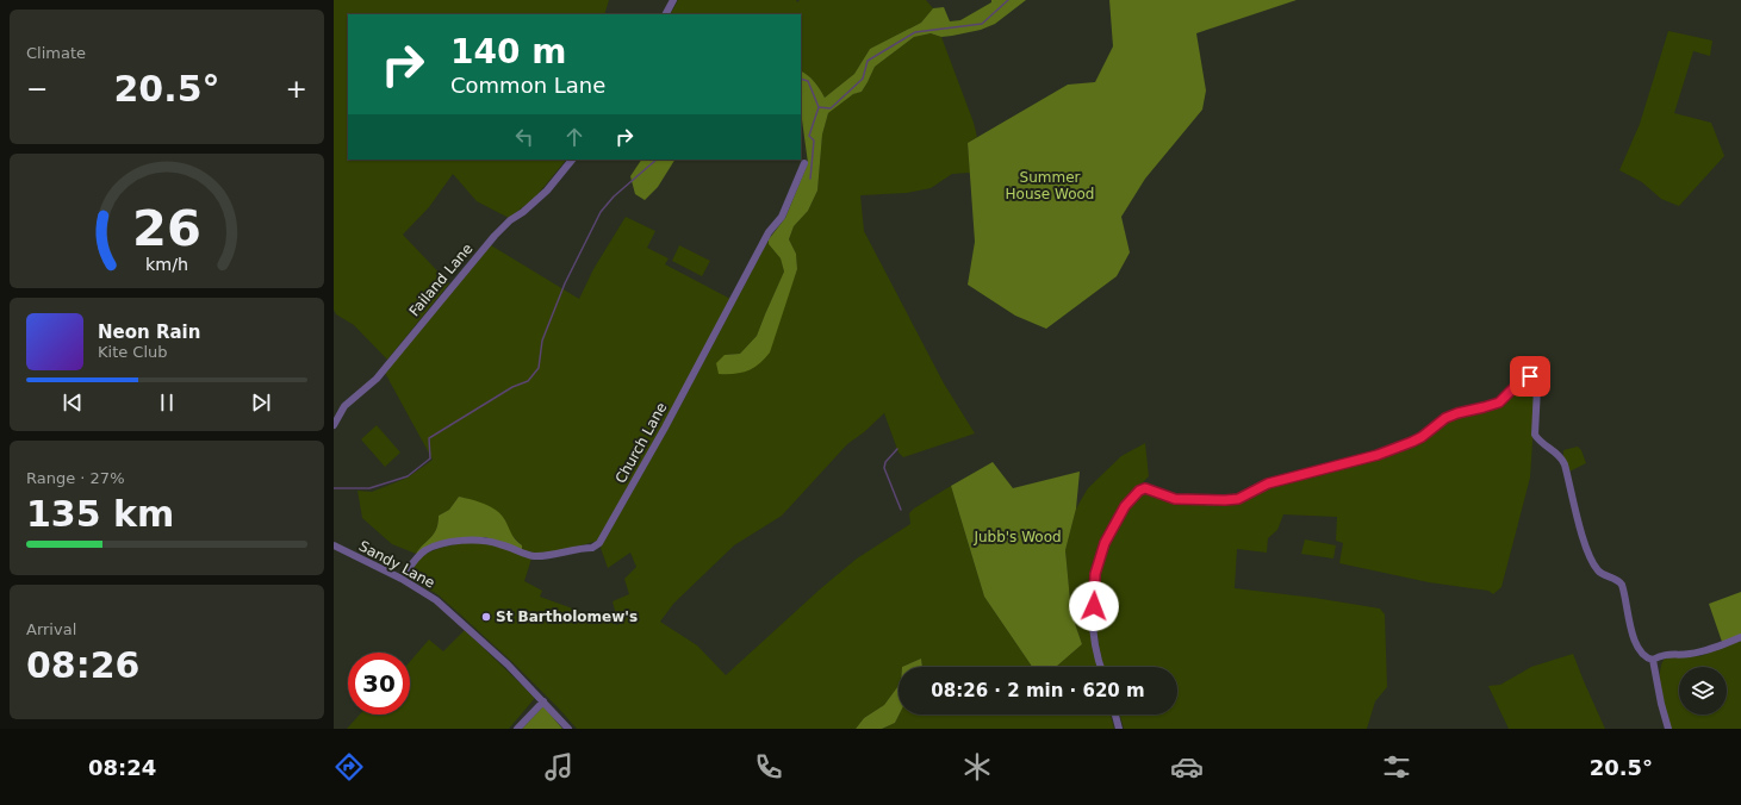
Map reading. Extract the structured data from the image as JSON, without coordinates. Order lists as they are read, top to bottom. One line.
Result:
{"streets":{"street":["Failand Lane","Church Lane","Sandy Lane"]},"crossings":[["Church Lane","Sandy Lane"]],"parks":["Summer House Wood","Jubb's Wood"],"places":["St Bartholomew's"],"page":{"tile":["Climate",["Range · 27%","135 km"],["Arrival","08:26"]],"turn":["140 m","Common Lane"],"heat":["−","20.5°","+"],"song":["Neon Rain","Kite Club"],"limit":"30","trip":"08:26 · 2 min · 620 m","tabs":["08:24","20.5°"],"gauge":["26","km/h"]}}
